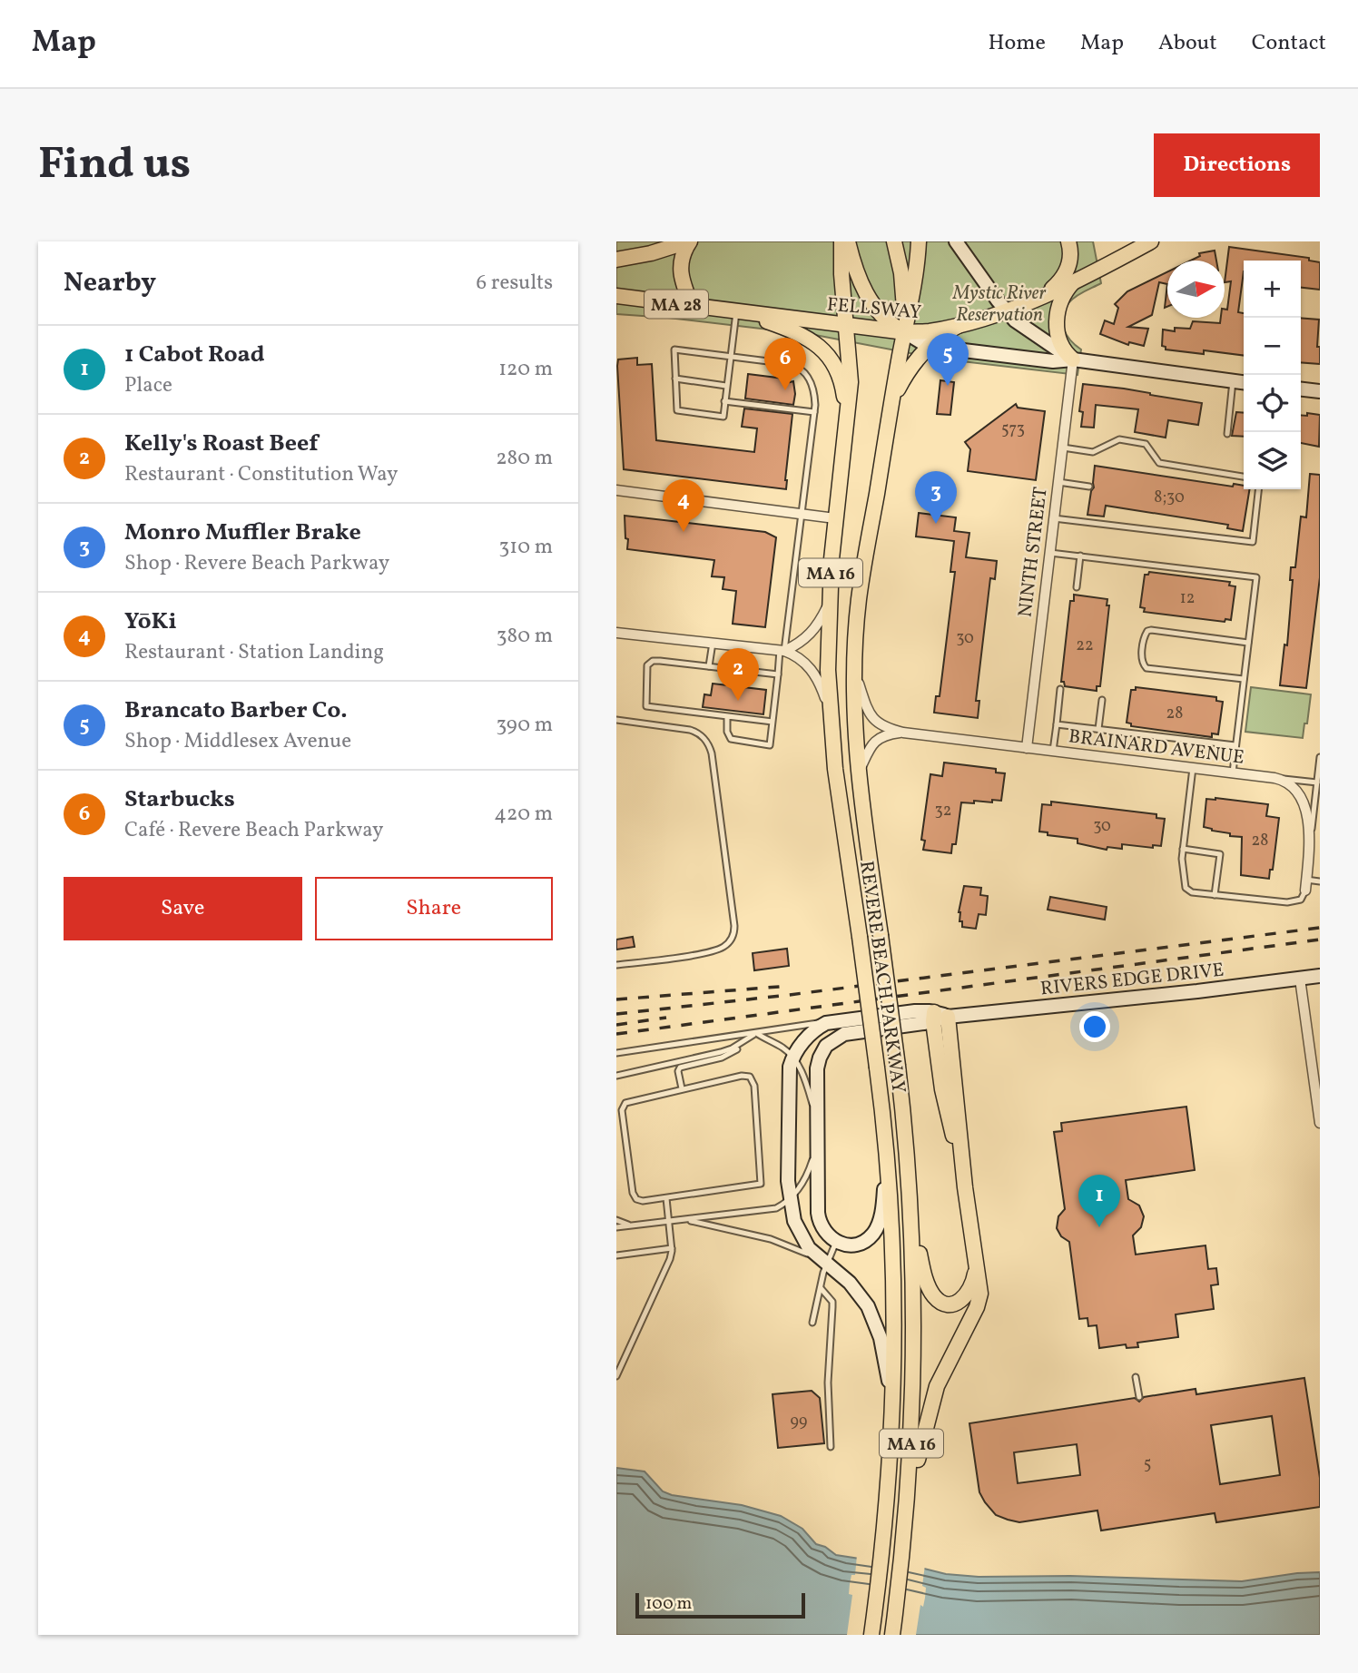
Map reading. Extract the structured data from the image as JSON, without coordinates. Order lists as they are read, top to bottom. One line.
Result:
{"streets":{"main road":["MA 28","FELLSWAY","MA 16","REVERE BEACH PARKWAY","RIVERS EDGE DRIVE"],"street":["NINTH STREET","BRAINARD AVENUE"]},"crossings":[["FELLSWAY","MA 16"],["FELLSWAY","REVERE BEACH PARKWAY"],["NINTH STREET","BRAINARD AVENUE"],["MA 16","REVERE BEACH PARKWAY"]],"parks":["Mystic River Reservation"],"house_numbers":["573","8;30","12","30","22","28","32","30","28","99","5"],"scale_bar":"100 m","north":"right","page":{"header":"Map","nav":["Home","Map","About","Contact"],"buttons":["Directions",["Save","Share"]],"title":"Find us","heading":["Nearby","6 results"],"map_buttons":["+","−"],"list":[{"mark":"1","name":"1 Cabot Road","note":"Place","value":"120 m"},{"mark":"2","name":"Kelly's Roast Beef","note":"Restaurant · Constitution Way","value":"280 m"},{"mark":"3","name":"Monro Muffler Brake","note":"Shop · Revere Beach Parkway","value":"310 m"},{"mark":"4","name":"YōKi","note":"Restaurant · Station Landing","value":"380 m"},{"mark":"5","name":"Brancato Barber Co.","note":"Shop · Middlesex Avenue","value":"390 m"},{"mark":"6","name":"Starbucks","note":"Café · Revere Beach Parkway","value":"420 m"}],"pins":["5","6","3","4","2","1"],"scale":"100 m"}}
